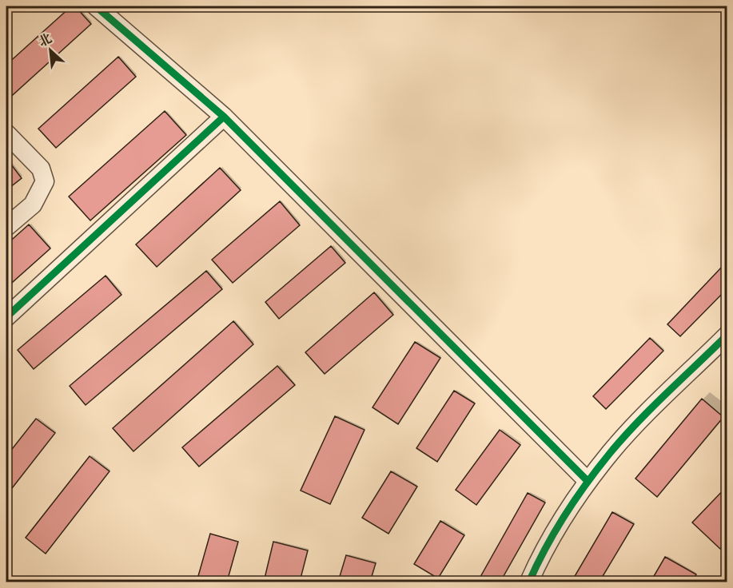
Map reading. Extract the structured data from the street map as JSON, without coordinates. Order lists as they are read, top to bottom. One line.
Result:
{"north":"top left"}
